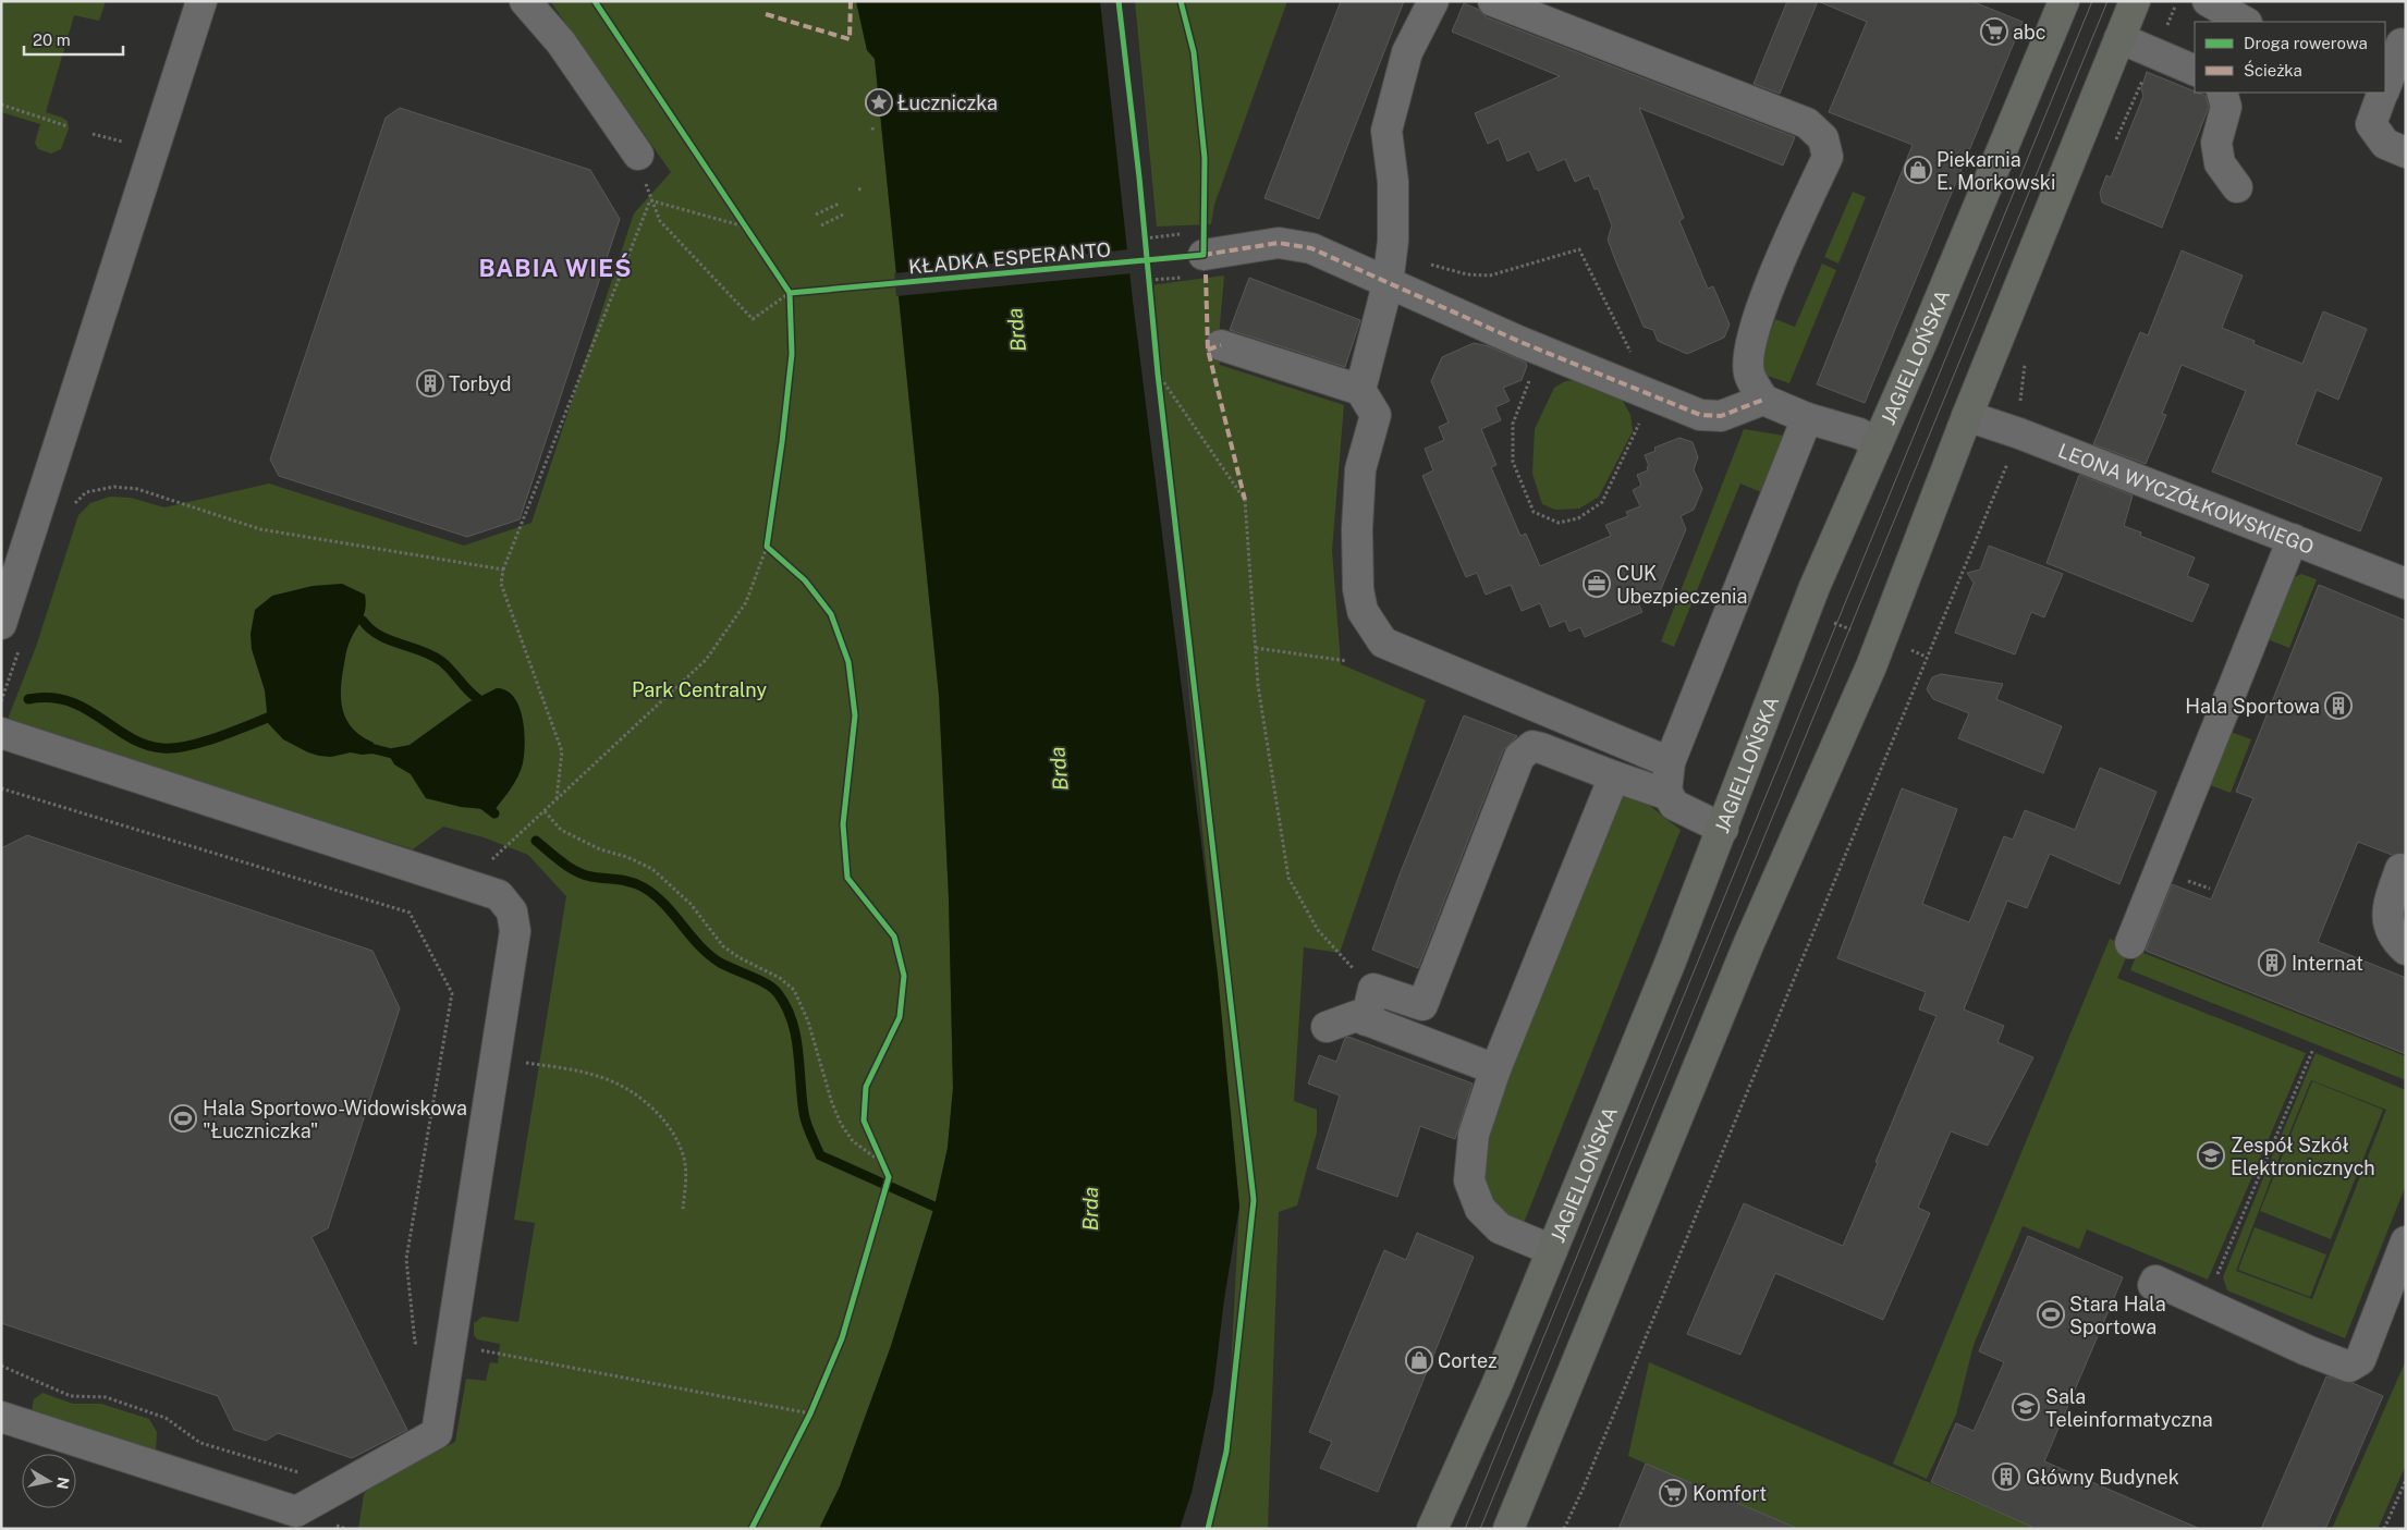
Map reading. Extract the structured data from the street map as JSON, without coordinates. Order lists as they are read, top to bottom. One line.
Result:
{"streets":{"main road":["JAGIELLOŃSKA"],"street":["LEONA WYCZÓŁKOWSKIEGO"],"cycle path":["KŁADKA ESPERANTO"]},"districts":["BABIA WIEŚ"],"water":["Brda"],"parks":["Park Centralny"],"places":{"supermarket":["abc","Komfort"],"place":["Łuczniczka"],"shop":["Piekarnia E. Morkowski","Cortez"],"building":["Torbyd","Hala Sportowa","Internat","Główny Budynek"],"office":["CUK Ubezpieczenia"],"sports":["Hala Sportowo-Widowiskowa \"Łuczniczka\"","Stara Hala Sportowa"],"school or university":["Zespół Szkół Elektronicznych","Sala Teleinformatyczna"]},"legend":["Droga rowerowa","Ścieżka"],"scale_bar":"20 m","north":"right"}
